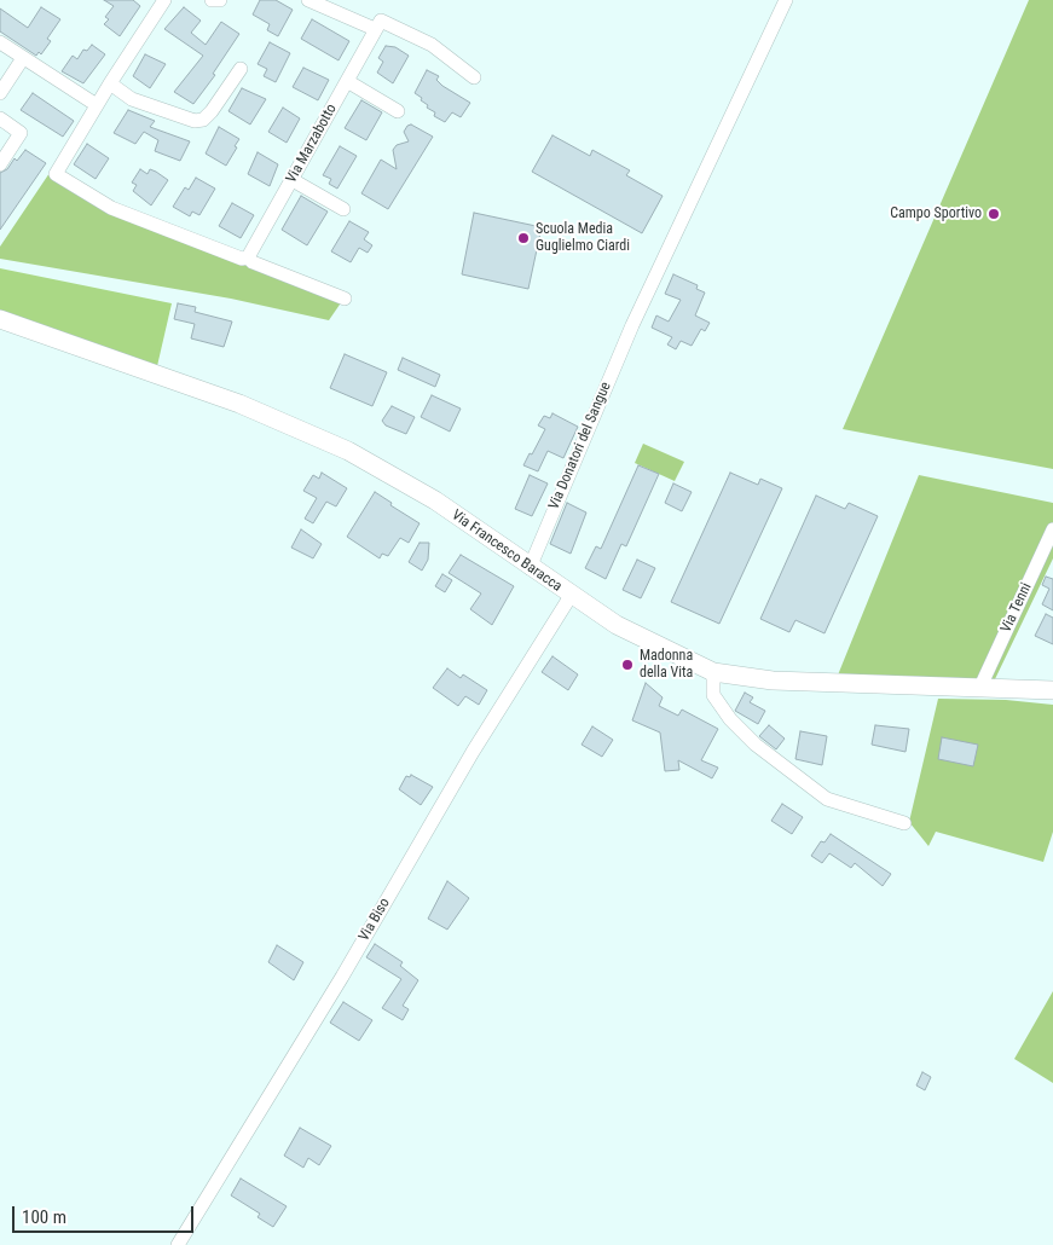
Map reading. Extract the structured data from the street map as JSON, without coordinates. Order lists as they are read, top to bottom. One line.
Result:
{"streets":{"street":["Via Marzabotto","Via Donatori del Sangue","Via Francesco Baracca","Via Tenni","Via Biso"]},"crossings":[["Via Donatori del Sangue","Via Francesco Baracca"],["Via Francesco Baracca","Via Tenni"],["Via Francesco Baracca","Via Biso"]],"places":["Campo Sportivo","Scuola Media Guglielmo Ciardi","Madonna della Vita"],"scale_bar":"100 m"}
